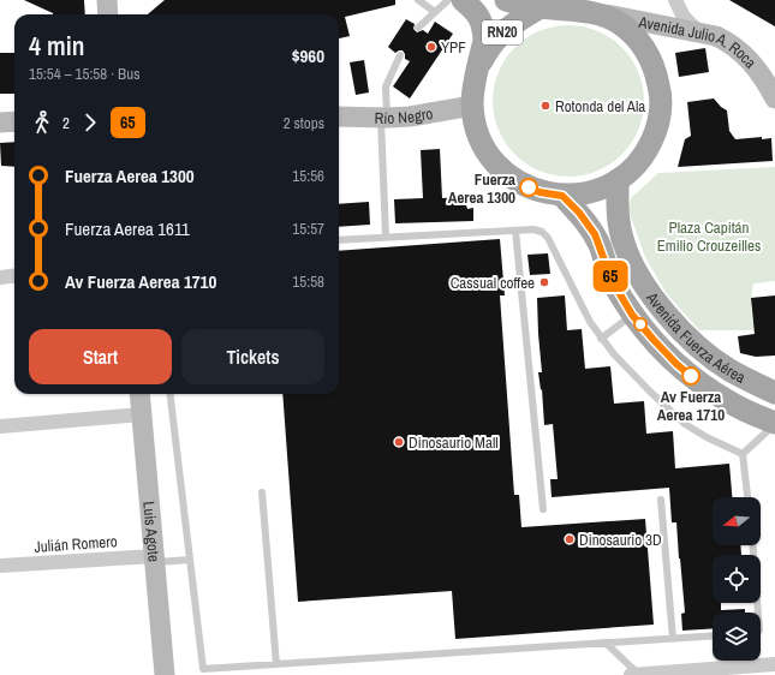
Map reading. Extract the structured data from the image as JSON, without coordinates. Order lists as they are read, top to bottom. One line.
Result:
{"streets":{"main road":["RN20","Avenida Julio A. Roca","Río Negro","Avenida Fuerza Aérea","Luis Agote"],"street":["Julián Romero"]},"crossings":[["Avenida Julio A. Roca","Río Negro"],["Avenida Julio A. Roca","Avenida Fuerza Aérea"],["Luis Agote","Julián Romero"]],"parks":["Plaza Capitán Emilio Crouzeilles"],"places":["YPF","Rotonda del Ala","Fuerza Aerea 1300","Cassual coffee","Av Fuerza Aerea 1710","Dinosaurio Mall","Dinosaurio 3D"],"lines":["bus line 65"],"north":"left","page":{"on_map":"65","heading":["4 min","15:54 – 15:58 · Bus","$960"],"legs":["2","65","2 stops"],"list":[{"name":"Fuerza Aerea 1300","value":"15:56"},{"name":"Fuerza Aerea 1611","value":"15:57"},{"name":"Av Fuerza Aerea 1710","value":"15:58"}],"buttons":["Start","Tickets"]}}
